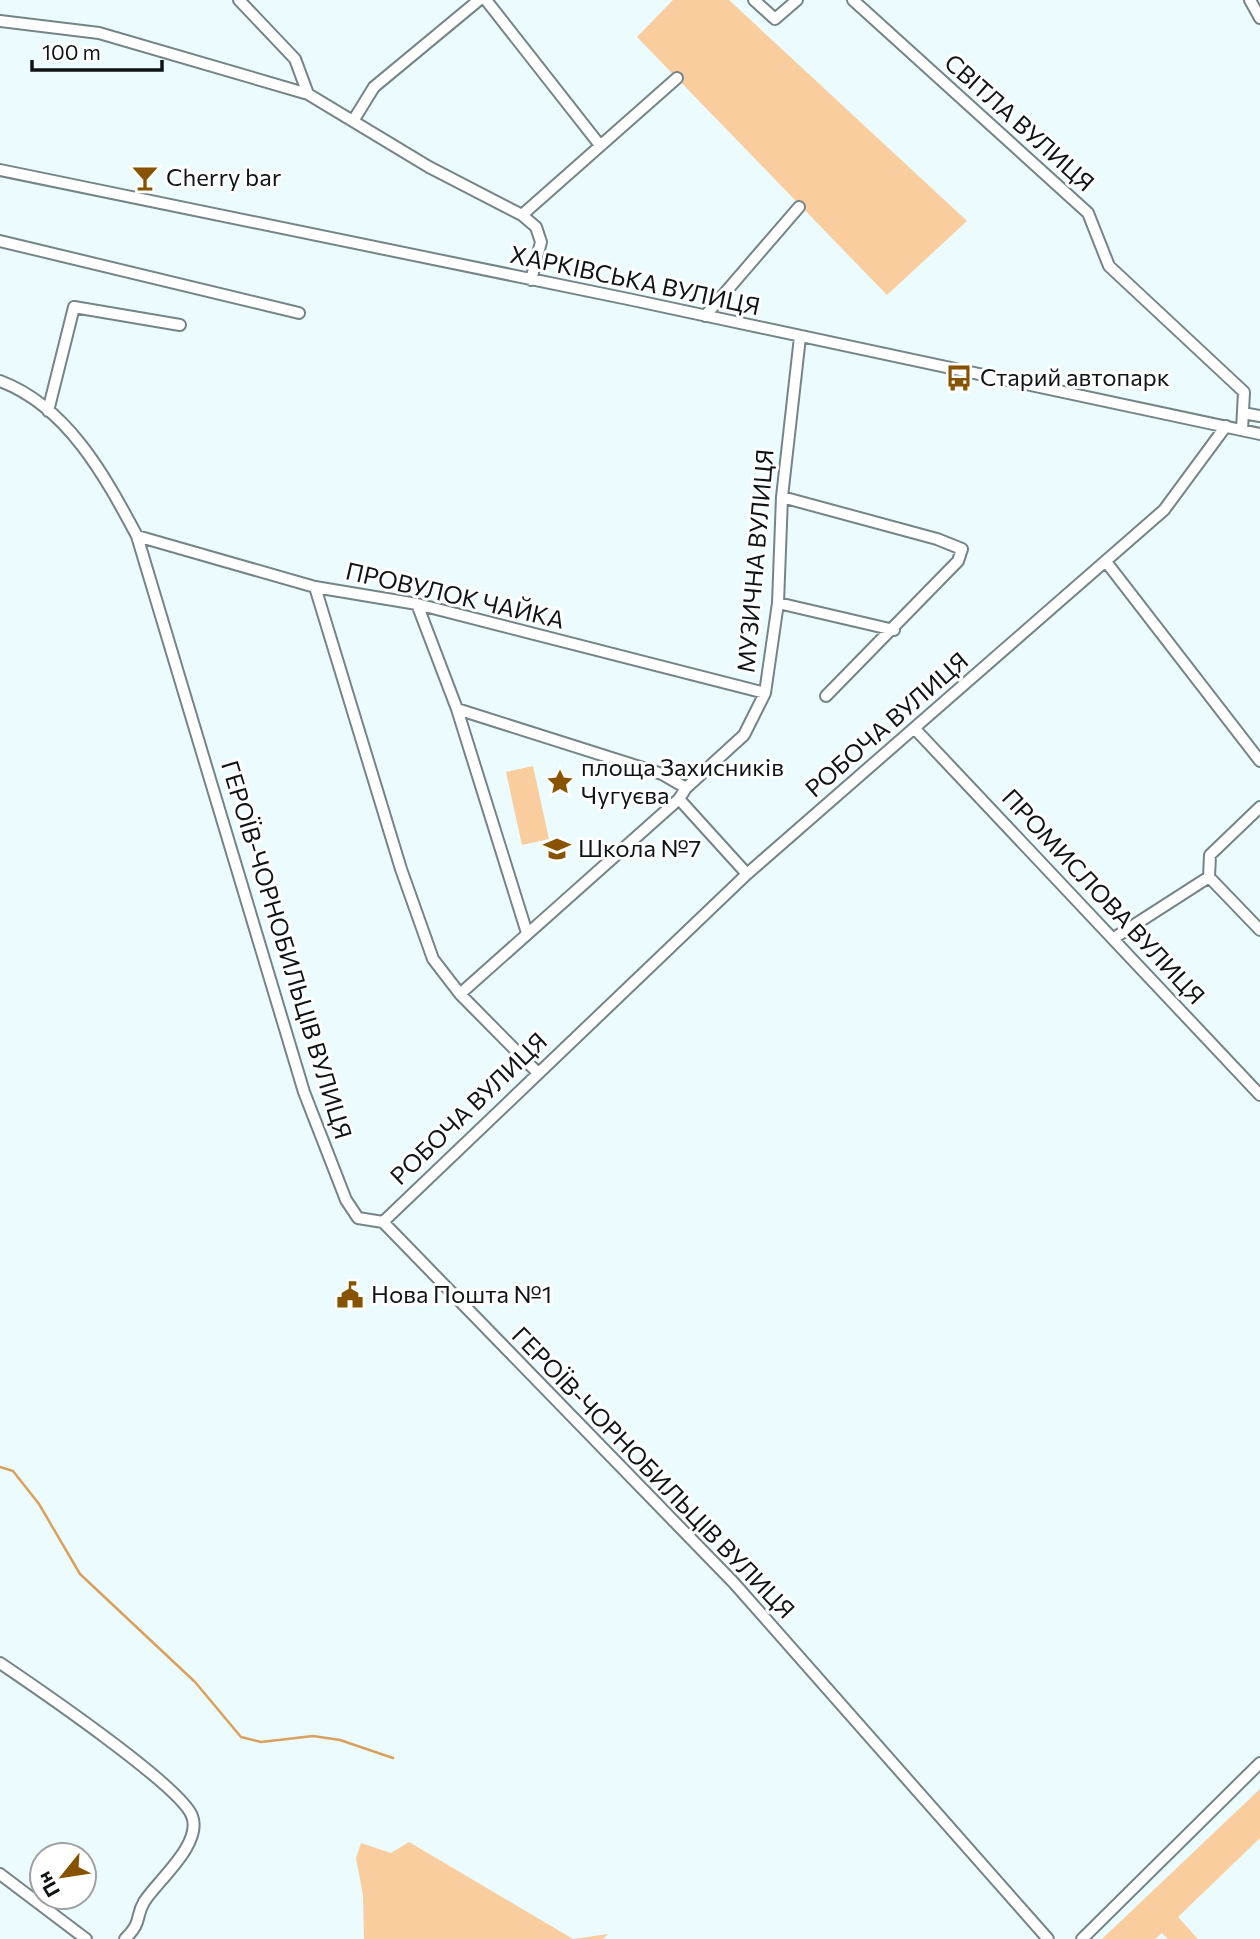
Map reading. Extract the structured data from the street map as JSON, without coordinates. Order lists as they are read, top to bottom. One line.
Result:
{"streets":{"street":["СВІТЛА ВУЛИЦЯ","ХАРКІВСЬКА ВУЛИЦЯ","МУЗИЧНА ВУЛИЦЯ","ПРОВУЛОК ЧАЙКА","РОБОЧА ВУЛИЦЯ","ПРОМИСЛОВА ВУЛИЦЯ","ГЕРОЇВ-ЧОРНОБИЛЬЦІВ ВУЛИЦЯ"]},"crossings":[["ХАРКІВСЬКА ВУЛИЦЯ","МУЗИЧНА ВУЛИЦЯ"],["ХАРКІВСЬКА ВУЛИЦЯ","РОБОЧА ВУЛИЦЯ"],["МУЗИЧНА ВУЛИЦЯ","ПРОВУЛОК ЧАЙКА"],["ПРОВУЛОК ЧАЙКА","ГЕРОЇВ-ЧОРНОБИЛЬЦІВ ВУЛИЦЯ"],["РОБОЧА ВУЛИЦЯ","ПРОМИСЛОВА ВУЛИЦЯ"],["РОБОЧА ВУЛИЦЯ","ГЕРОЇВ-ЧОРНОБИЛЬЦІВ ВУЛИЦЯ"]],"places":{"bar":["Cherry bar"],"bus stop":["Старий автопарк"],"place":["площа Захисників Чугуєва"],"school or university":["Школа №7"],"public building":["Нова Пошта №1"]},"scale_bar":"100 m","north":"bottom left"}
